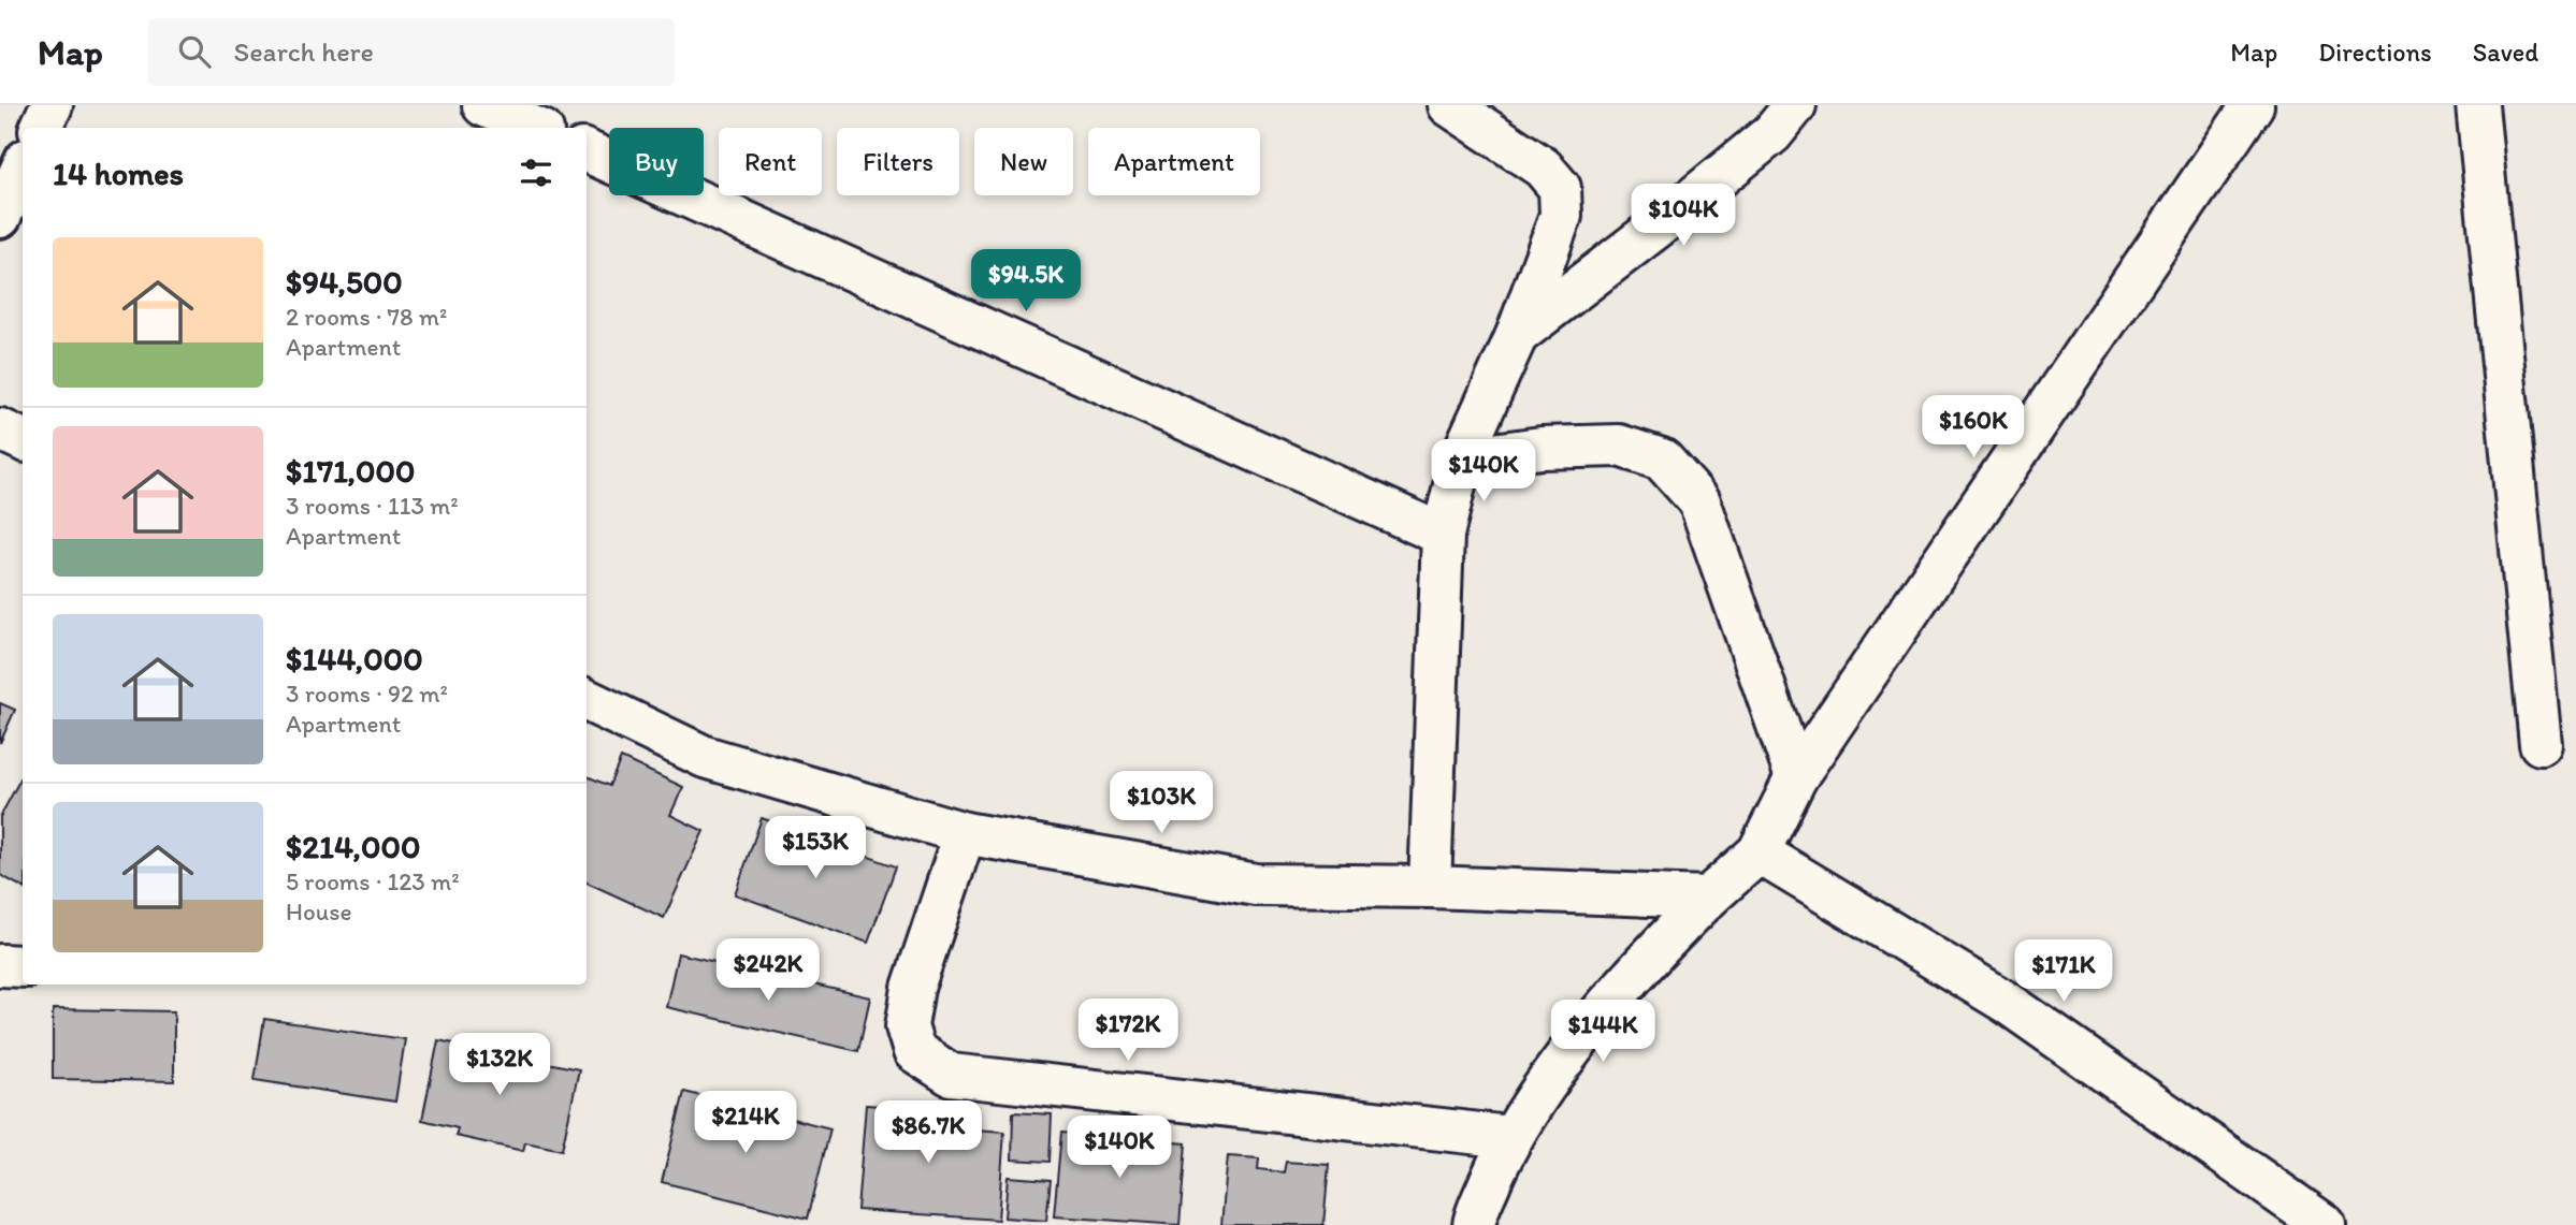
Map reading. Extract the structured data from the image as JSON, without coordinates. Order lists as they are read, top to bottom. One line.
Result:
{"page":{"header":"Map","search":"Search here","nav":["Map","Directions","Saved"],"chip":["Buy","Rent","Filters","New","Apartment"],"heading":"14 homes","price":["$104K","$94.5K","$160K","$140K","$103K","$153K","$242K","$171K","$172K","$144K","$132K","$214K","$86.7K","$140K"],"list":[{"name":"$94,500","note":"2 rooms · 78 m² · Apartment"},{"name":"$171,000","note":"3 rooms · 113 m² · Apartment"},{"name":"$144,000","note":"3 rooms · 92 m² · Apartment"},{"name":"$214,000","note":"5 rooms · 123 m² · House"}]}}
